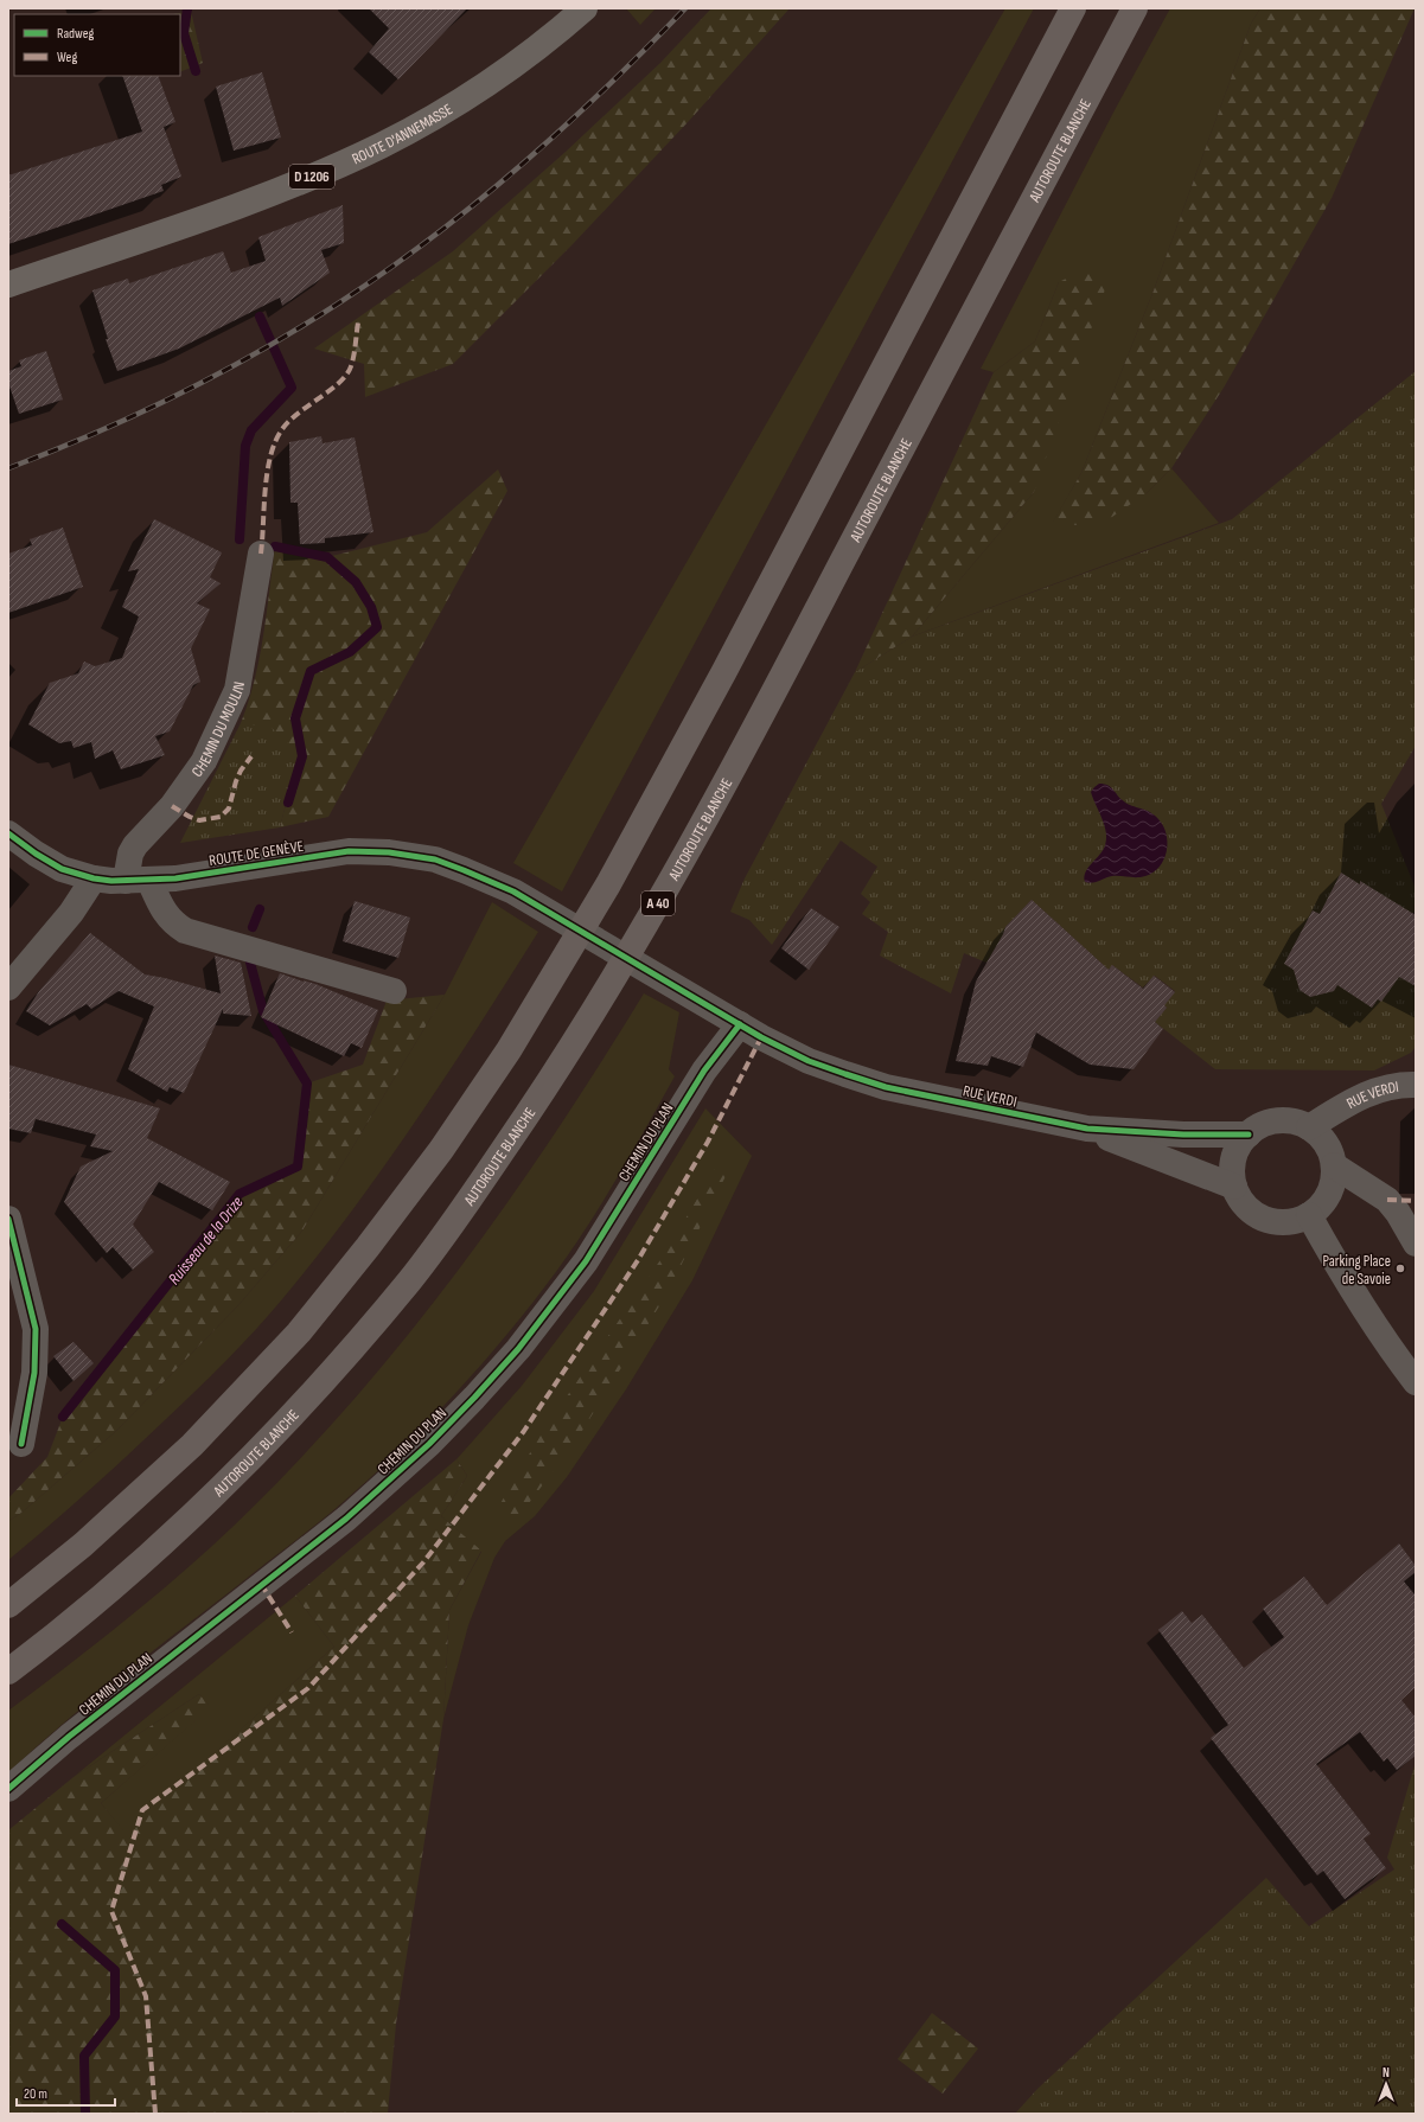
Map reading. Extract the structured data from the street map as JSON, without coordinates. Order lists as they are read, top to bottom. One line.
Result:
{"streets":{"highway":["AUTOROUTE BLANCHE","A 40"],"main road":["ROUTE D'ANNEMASSE","D 1206"],"street":["CHEMIN DU MOULIN","ROUTE DE GENÈVE","RUE VERDI","CHEMIN DU PLAN"]},"crossings":[["CHEMIN DU MOULIN","ROUTE DE GENÈVE"],["ROUTE DE GENÈVE","RUE VERDI"],["RUE VERDI","CHEMIN DU PLAN"]],"water":["Ruisseau de la Drize"],"places":["Parking Place de Savoie"],"legend":["Radweg","Weg"],"scale_bar":"20 m","north":"top"}
